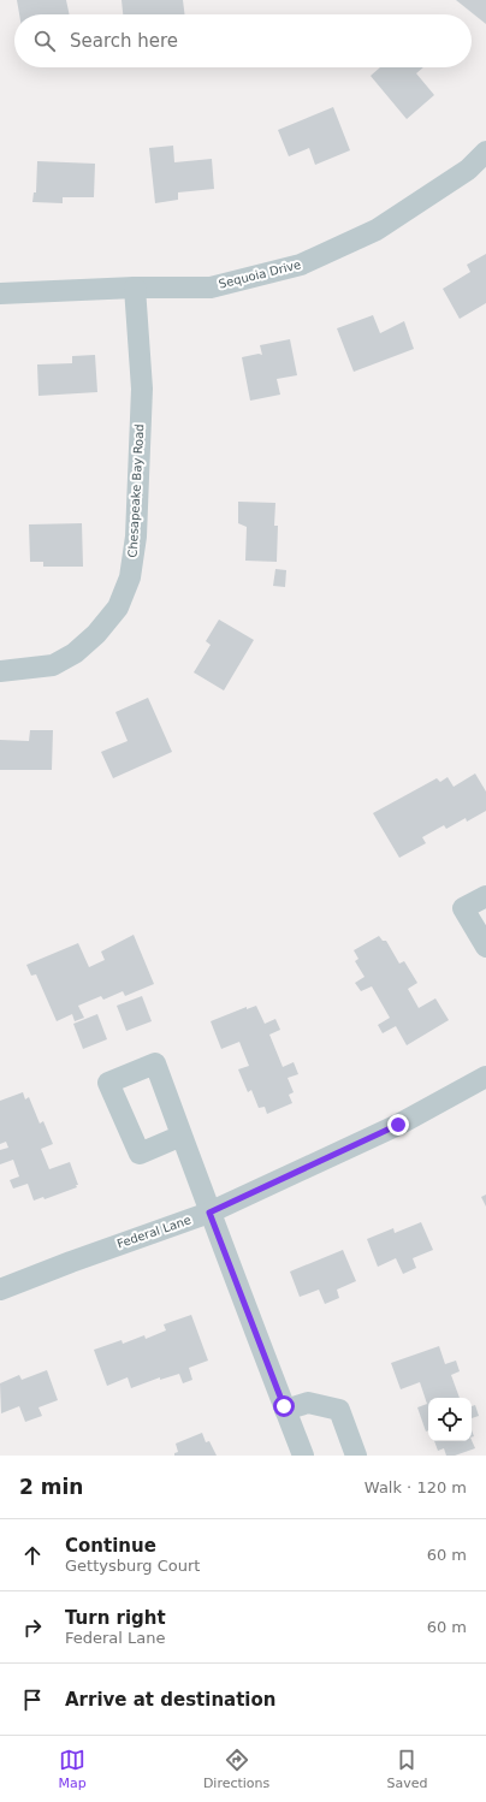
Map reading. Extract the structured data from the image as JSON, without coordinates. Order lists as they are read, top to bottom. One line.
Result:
{"streets":{"street":["Sequoia Drive","Chesapeake Bay Road","Federal Lane"]},"crossings":[["Sequoia Drive","Chesapeake Bay Road"]],"page":{"search":"Search here","heading":["2 min","Walk · 120 m"],"list":[["Continue","Gettysburg Court","60 m"],["Turn right","Federal Lane","60 m"],"Arrive at destination"],"nav":["Map","Directions","Saved"]}}
